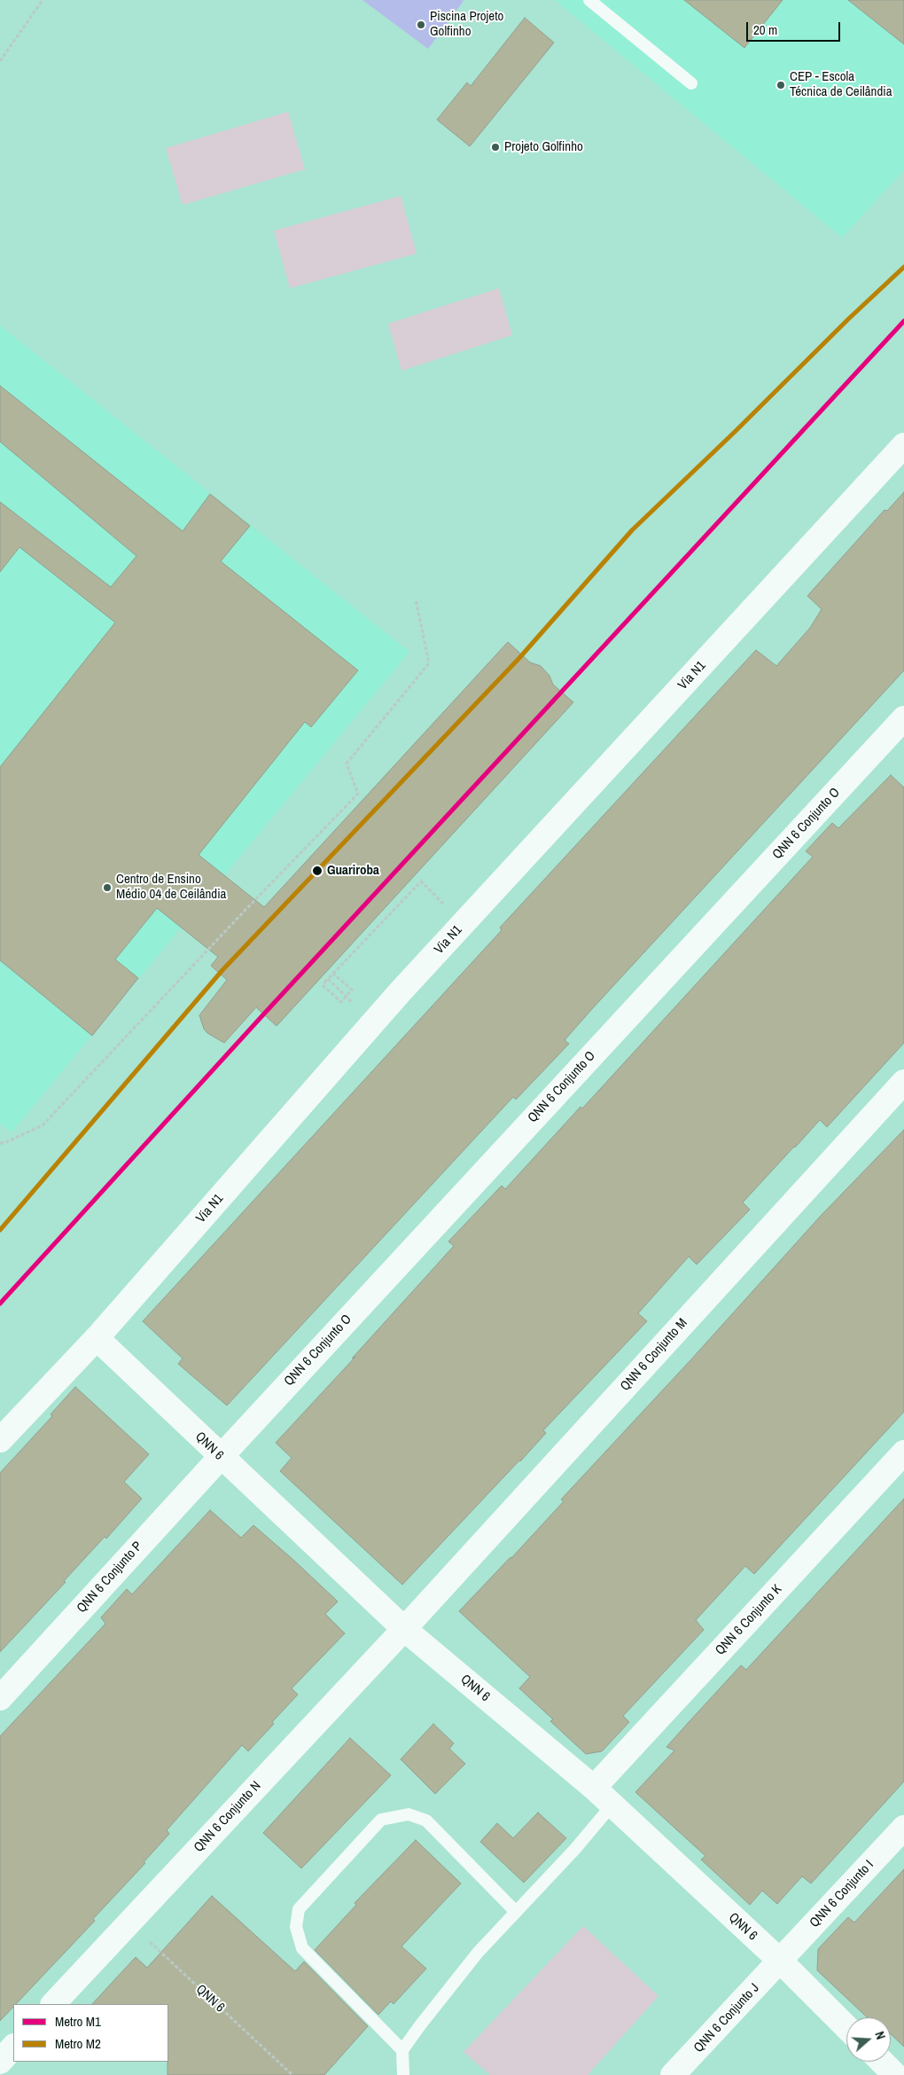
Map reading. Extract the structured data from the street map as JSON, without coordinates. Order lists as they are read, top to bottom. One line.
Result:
{"streets":{"street":["Via N1","QNN 6 Conjunto O","QNN 6 Conjunto M","QNN 6","QNN 6 Conjunto P","QNN 6 Conjunto K","QNN 6 Conjunto N","QNN 6 Conjunto I","QNN 6 Conjunto J"]},"crossings":[["Via N1","QNN 6"],["QNN 6 Conjunto O","QNN 6"],["QNN 6 Conjunto O","QNN 6 Conjunto P"],["QNN 6 Conjunto M","QNN 6"],["QNN 6 Conjunto M","QNN 6 Conjunto N"],["QNN 6","QNN 6 Conjunto P"],["QNN 6","QNN 6 Conjunto K"],["QNN 6","QNN 6 Conjunto N"],["QNN 6","QNN 6 Conjunto I"],["QNN 6","QNN 6 Conjunto J"],["QNN 6 Conjunto I","QNN 6 Conjunto J"]],"places":["Piscina Projeto Golfinho","CEP - Escola Técnica de Ceilândia","Projeto Golfinho","Guariroba","Centro de Ensino Médio 04 de Ceilândia"],"lines":["metro line M2","metro line M1"],"legend":["Metro M1","Metro M2"],"scale_bar":"20 m","north":"right"}
